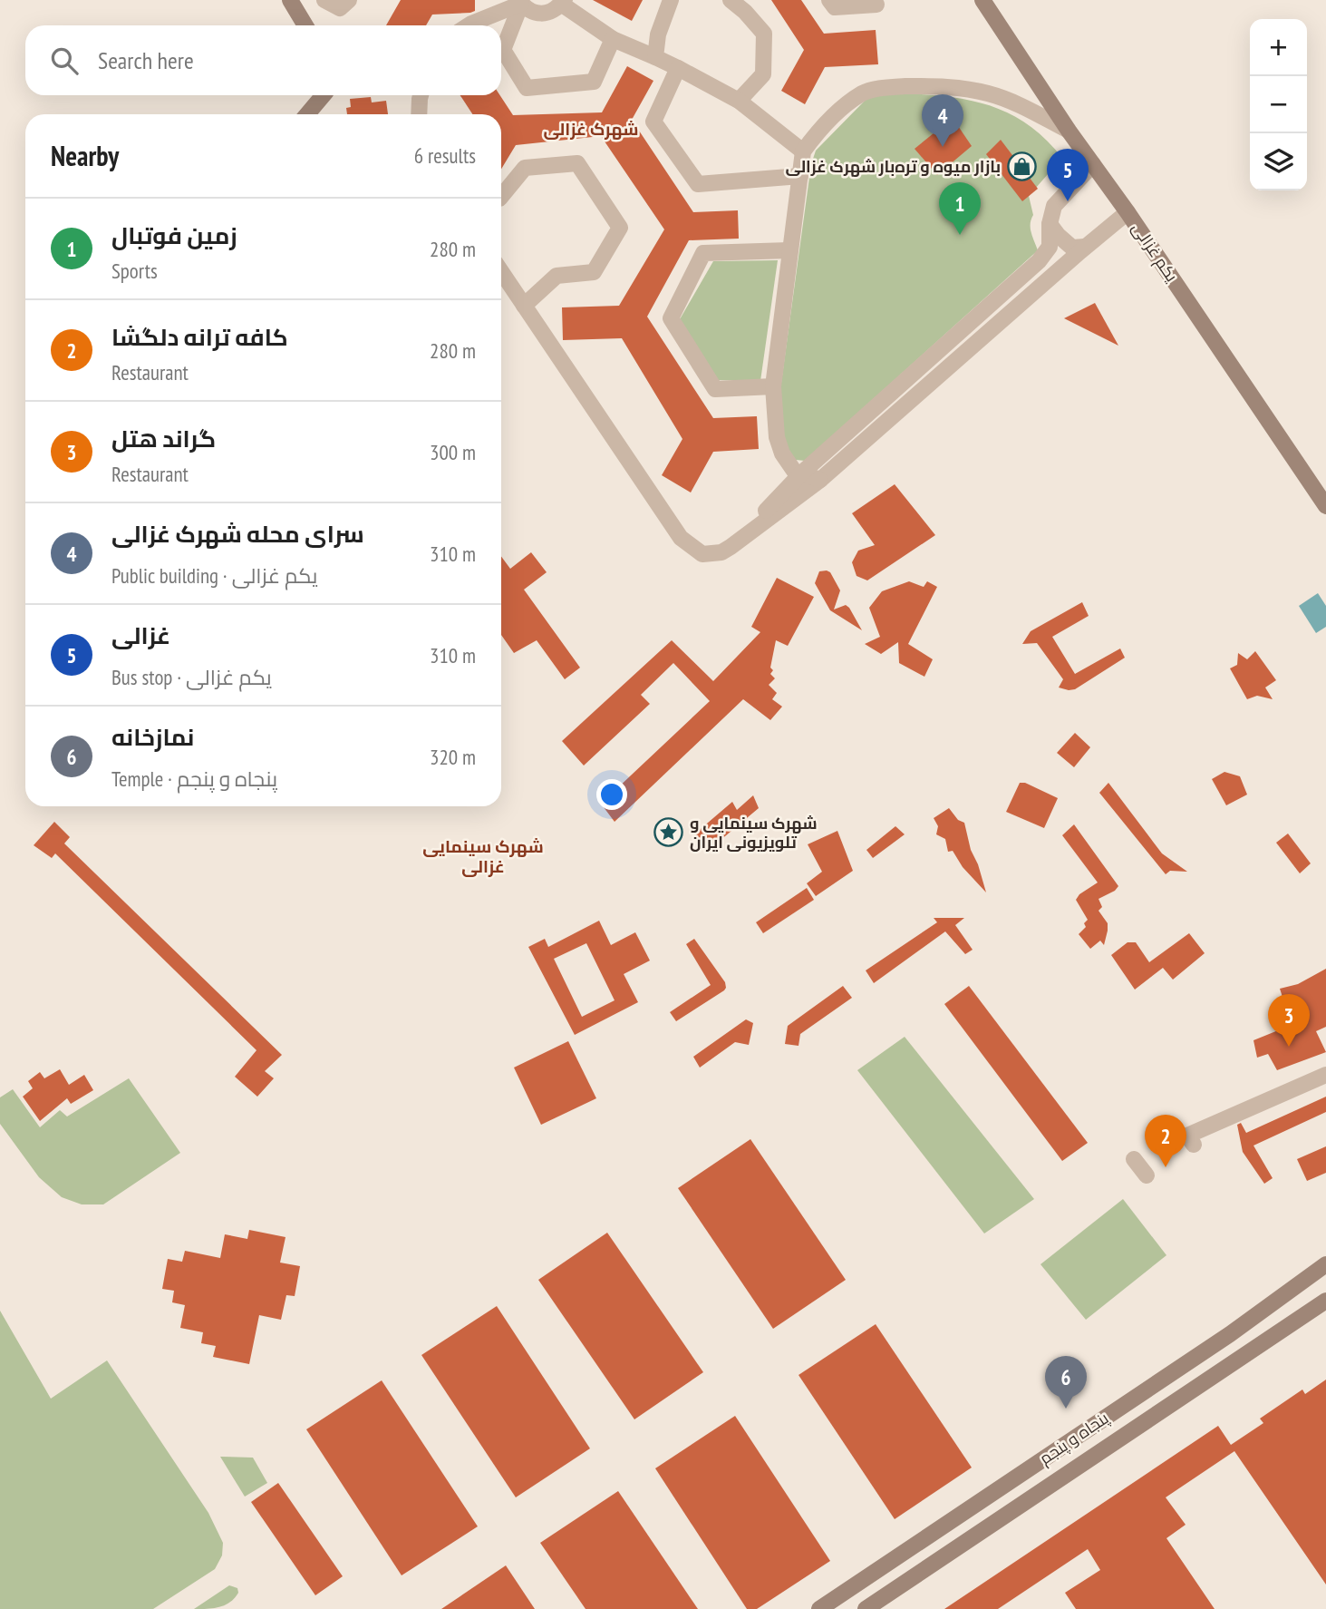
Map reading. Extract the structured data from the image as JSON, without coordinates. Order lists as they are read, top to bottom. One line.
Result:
{"streets":{"main road":["یکم غزالی","پنجاه و پنجم"]},"districts":["شهرک غزالی","شهرک سینمایی غزالی"],"places":{"shop":["بازار میوه و تره‌بار شهرک غزالی"],"place":["شهرک سینمایی و تلویزیونی ایران"]},"page":{"map_buttons":["+","−"],"search":"Search here","pins":["4","5","1","3","2","6"],"heading":["Nearby","6 results"],"list":[{"mark":"1","name":"زمین فوتبال","note":"Sports","value":"280 m"},{"mark":"2","name":"کافه ترانه دلگشا","note":"Restaurant","value":"280 m"},{"mark":"3","name":"گراند هتل","note":"Restaurant","value":"300 m"},{"mark":"4","name":"سرای محله شهرک غزالی","note":"Public building · یکم غزالی","value":"310 m"},{"mark":"5","name":"غزالی","note":"Bus stop · یکم غزالی","value":"310 m"},{"mark":"6","name":"نمازخانه","note":"Temple · پنجاه و پنجم","value":"320 m"}]}}
